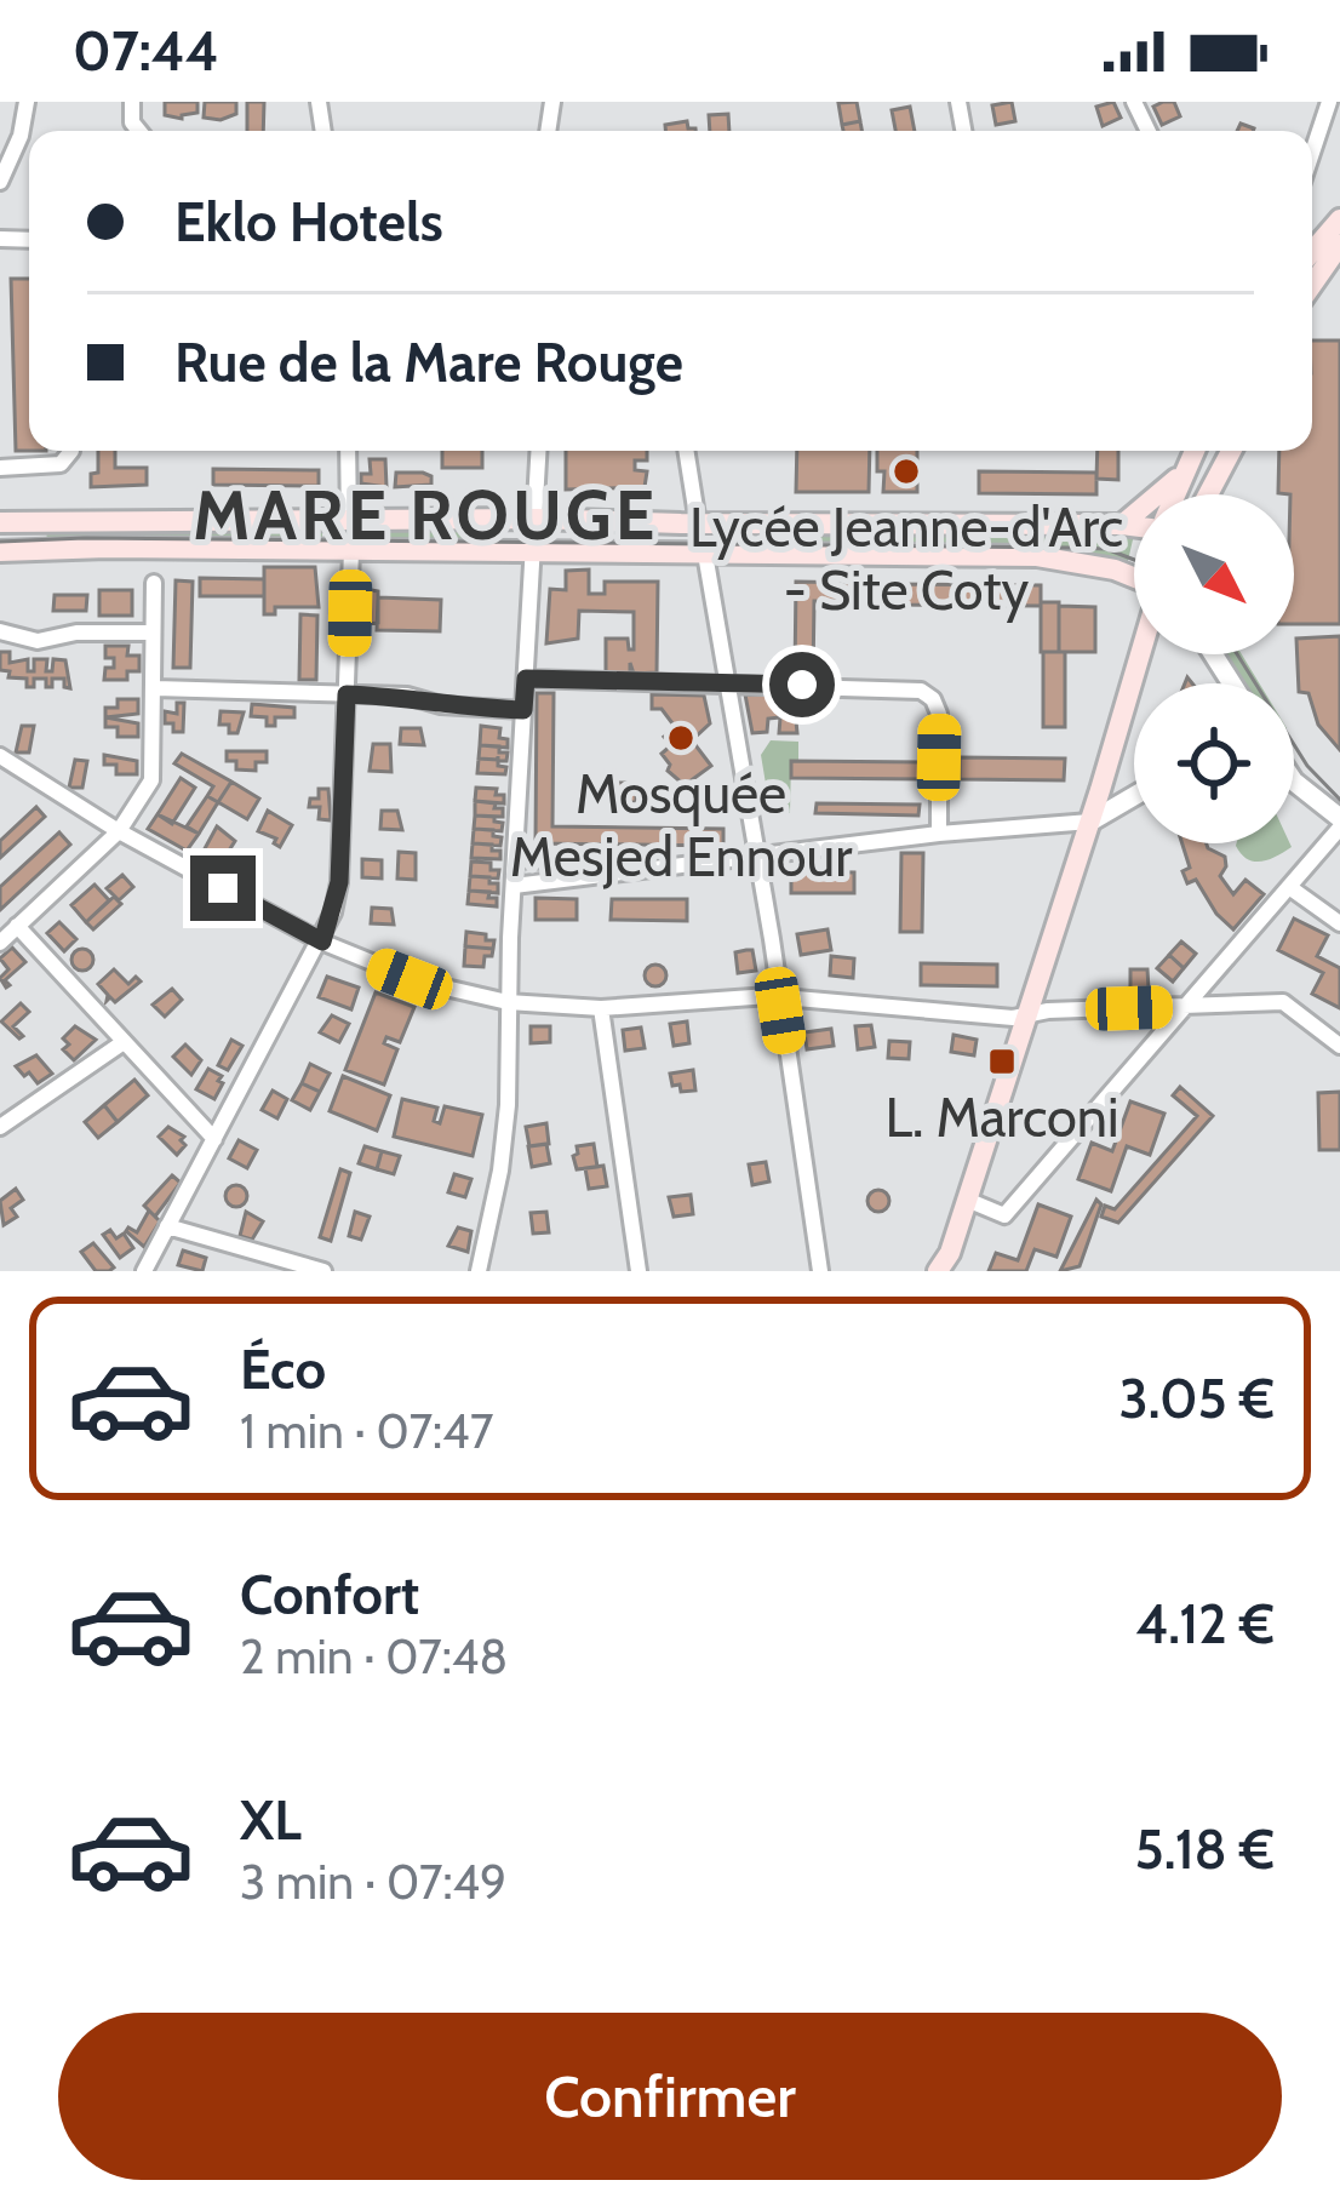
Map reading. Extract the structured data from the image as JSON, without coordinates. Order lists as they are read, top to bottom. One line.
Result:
{"districts":["MARE ROUGE"],"places":{"other":["Lycée Jeanne-d'Arc - Site Coty","Mosquée Mesjed Ennour"],"transit":["L. Marconi"]},"north":"bottom right","page":{"status":"07:44","banner":["Eklo Hotels","Rue de la Mare Rouge"],"list":[{"name":"Éco","note":"1 min · 07:47","value":"3.05 €"},{"name":"Confort","note":"2 min · 07:48","value":"4.12 €"},{"name":"XL","note":"3 min · 07:49","value":"5.18 €"}],"buttons":"Confirmer"}}
